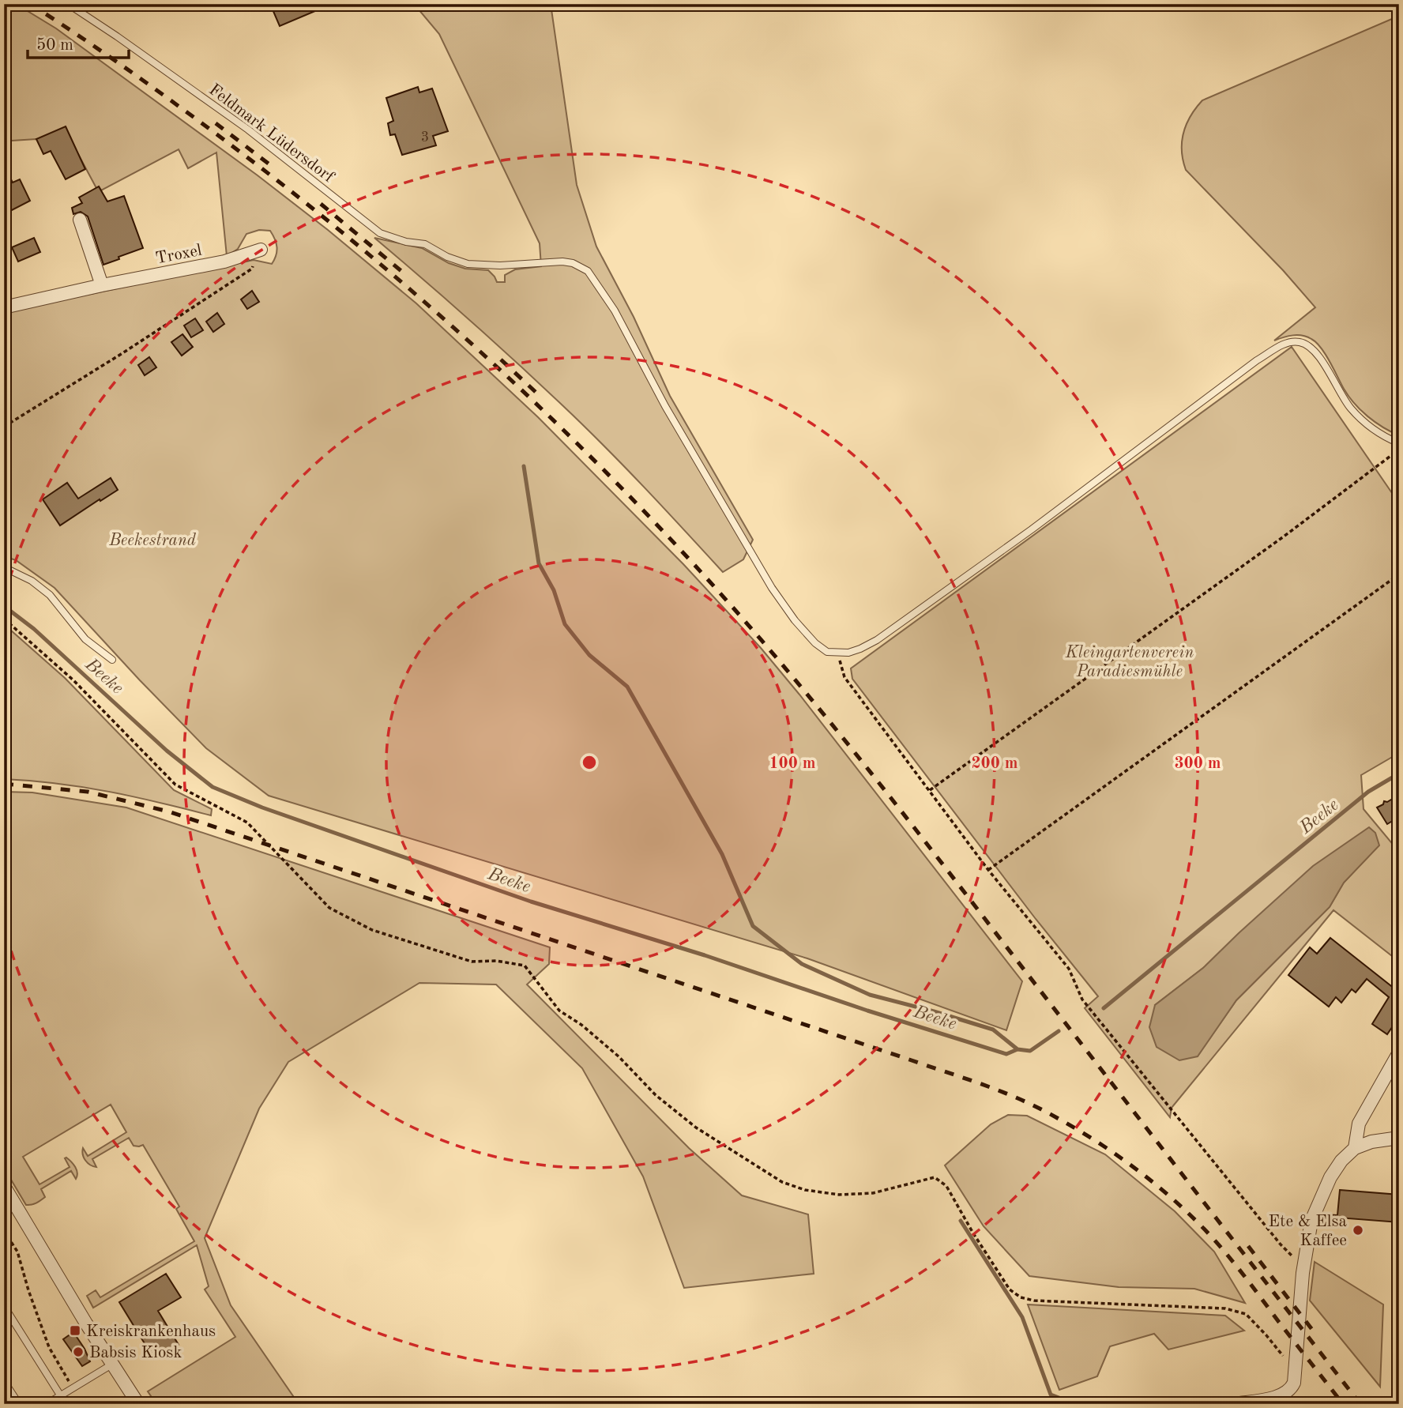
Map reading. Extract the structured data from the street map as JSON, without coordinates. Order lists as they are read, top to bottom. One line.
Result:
{"streets":{"street":["Troxel"],"lane":["Feldmark Lüdersdorf"]},"water":["Beeke"],"parks":["Beekestrand","Kleingartenverein Paradiesmühle"],"places":{"other":["Ete & Elsa Kaffee","Babsis Kiosk"],"transit":["Kreiskrankenhaus"]},"house_numbers":["3"],"scale_bar":"50 m","rings":["100 m","200 m","300 m"]}
